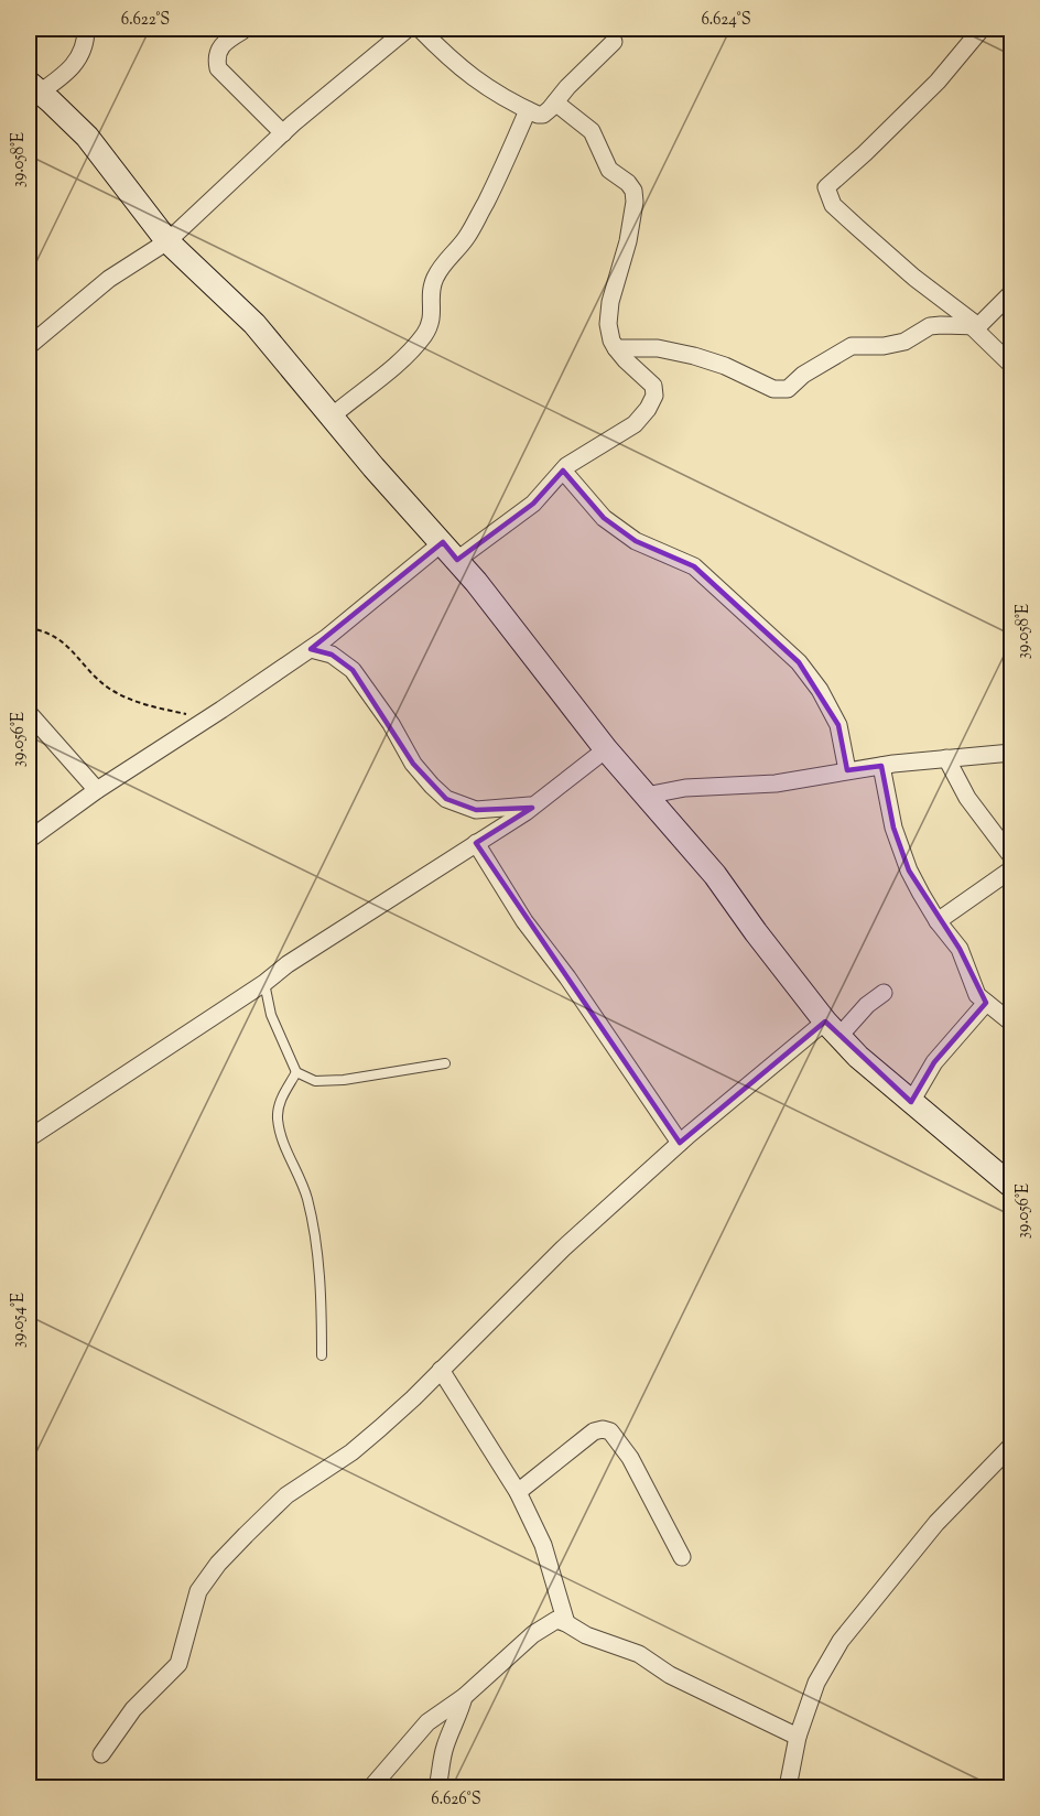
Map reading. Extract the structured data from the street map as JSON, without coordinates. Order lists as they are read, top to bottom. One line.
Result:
{"coordinates":["6.622°S","6.624°S","39.058°E","39.056°E","39.054°E","6.626°S"]}
